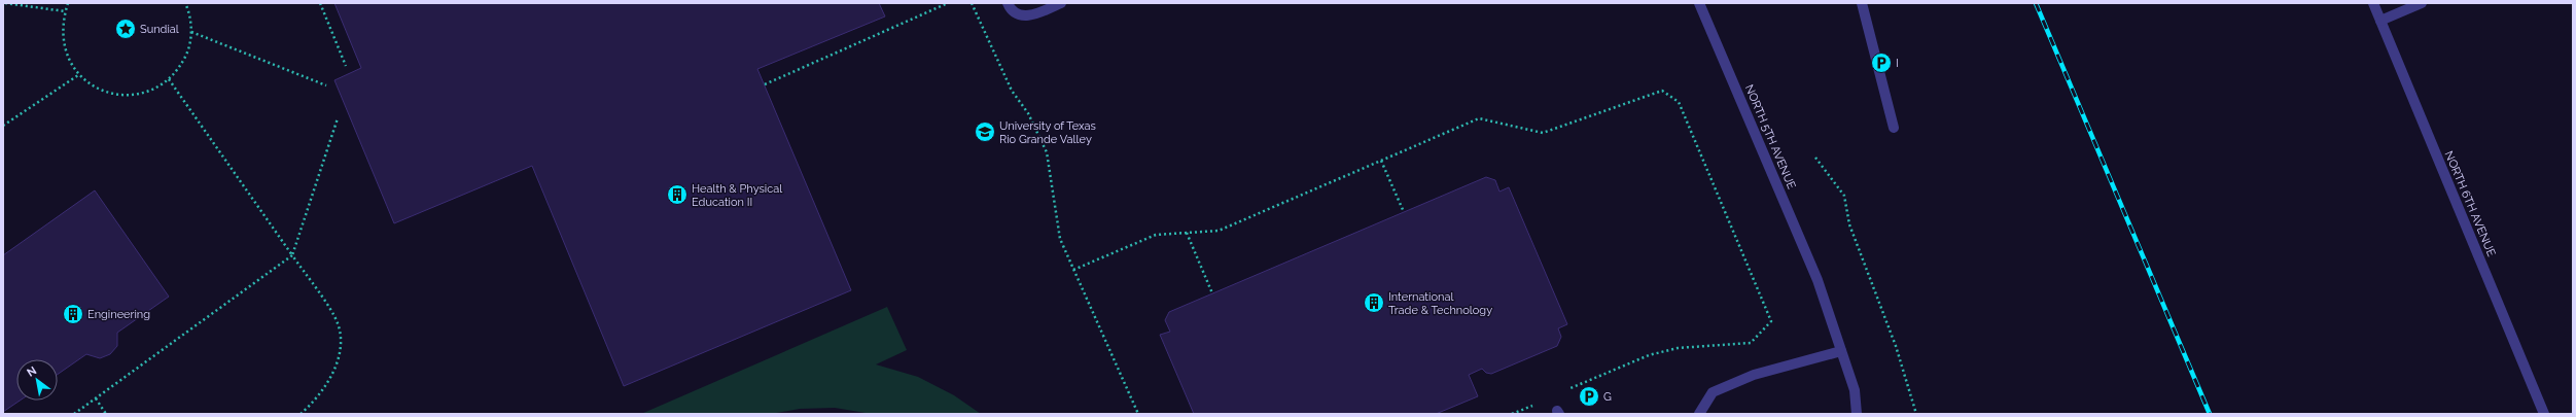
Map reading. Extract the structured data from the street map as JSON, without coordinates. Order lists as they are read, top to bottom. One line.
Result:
{"streets":{"street":["NORTH 5TH AVENUE","NORTH 6TH AVENUE"]},"places":{"place":["Sundial"],"parking":["I","G"],"school or university":["University of Texas Rio Grande Valley"],"building":["Health & Physical Education II","International Trade & Technology","Engineering"]},"north":"top left"}
